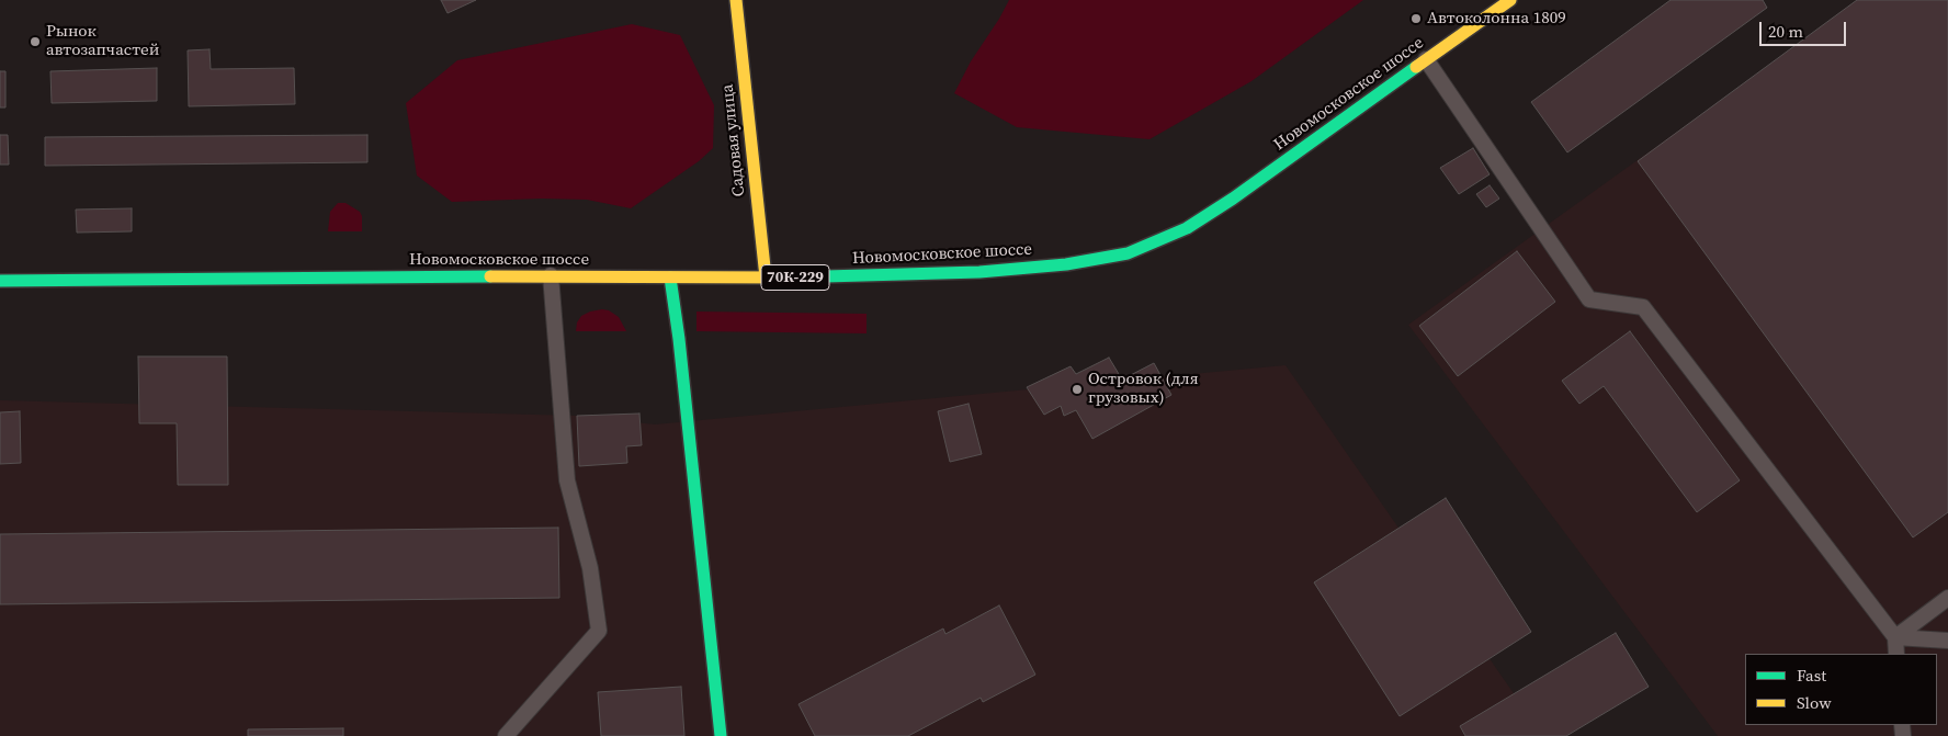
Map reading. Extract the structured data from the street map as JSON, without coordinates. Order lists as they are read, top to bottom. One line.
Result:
{"streets":{"main road":["Новомосковское шоссе","Садовая улица","70К-229"]},"crossings":[["Новомосковское шоссе","Садовая улица"]],"places":["Автоколонна 1809","Рынок автозапчастей","Островок (для грузовых)"],"legend":["Fast","Slow"],"scale_bar":"20 m"}
